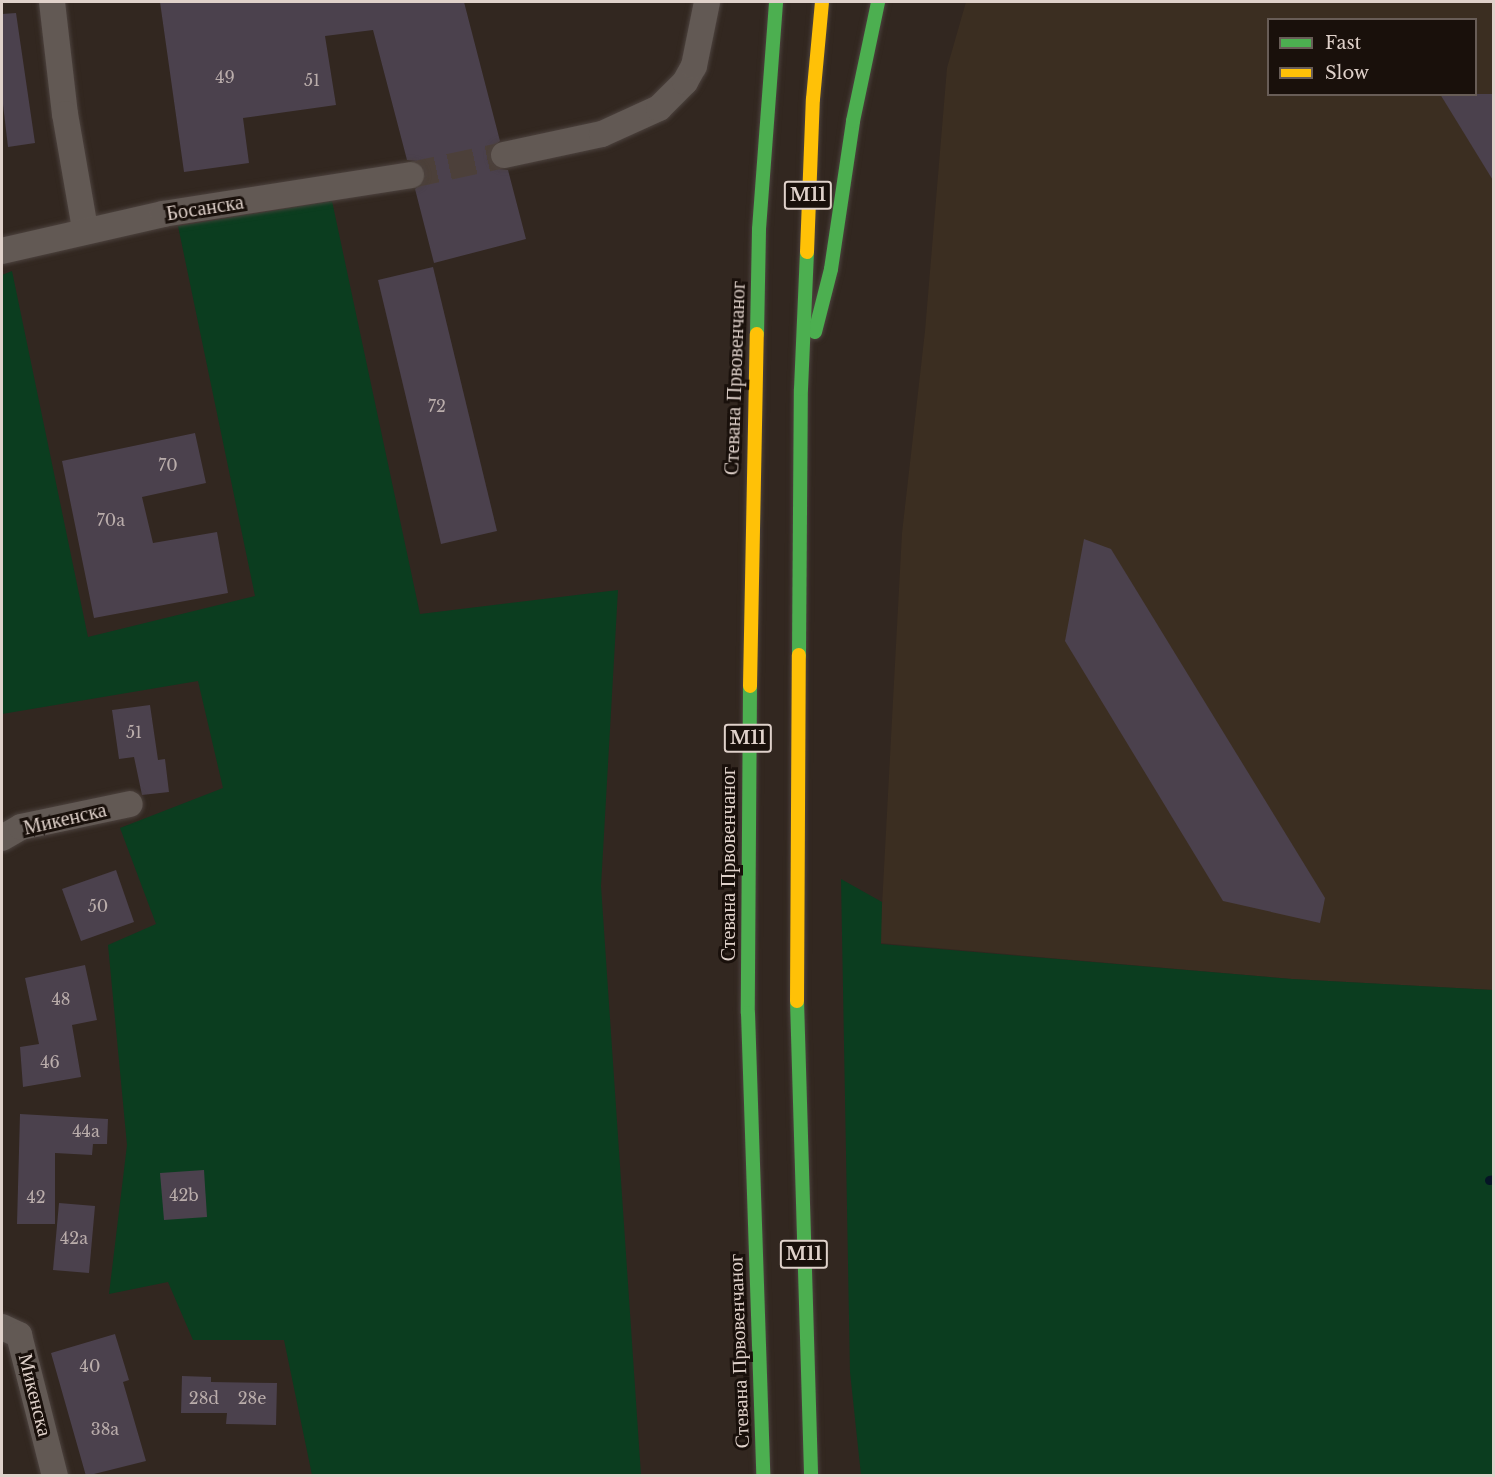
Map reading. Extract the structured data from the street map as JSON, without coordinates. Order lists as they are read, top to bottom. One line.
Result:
{"streets":{"highway":["M11","Стевана Првовенчаног"],"street":["Босанска","Микенска"]},"house_numbers":["49","51","72","70","70a","51","50","48","46","44a","42b","42","42a","40","28d","28e","38a"],"legend":["Fast","Slow"]}
